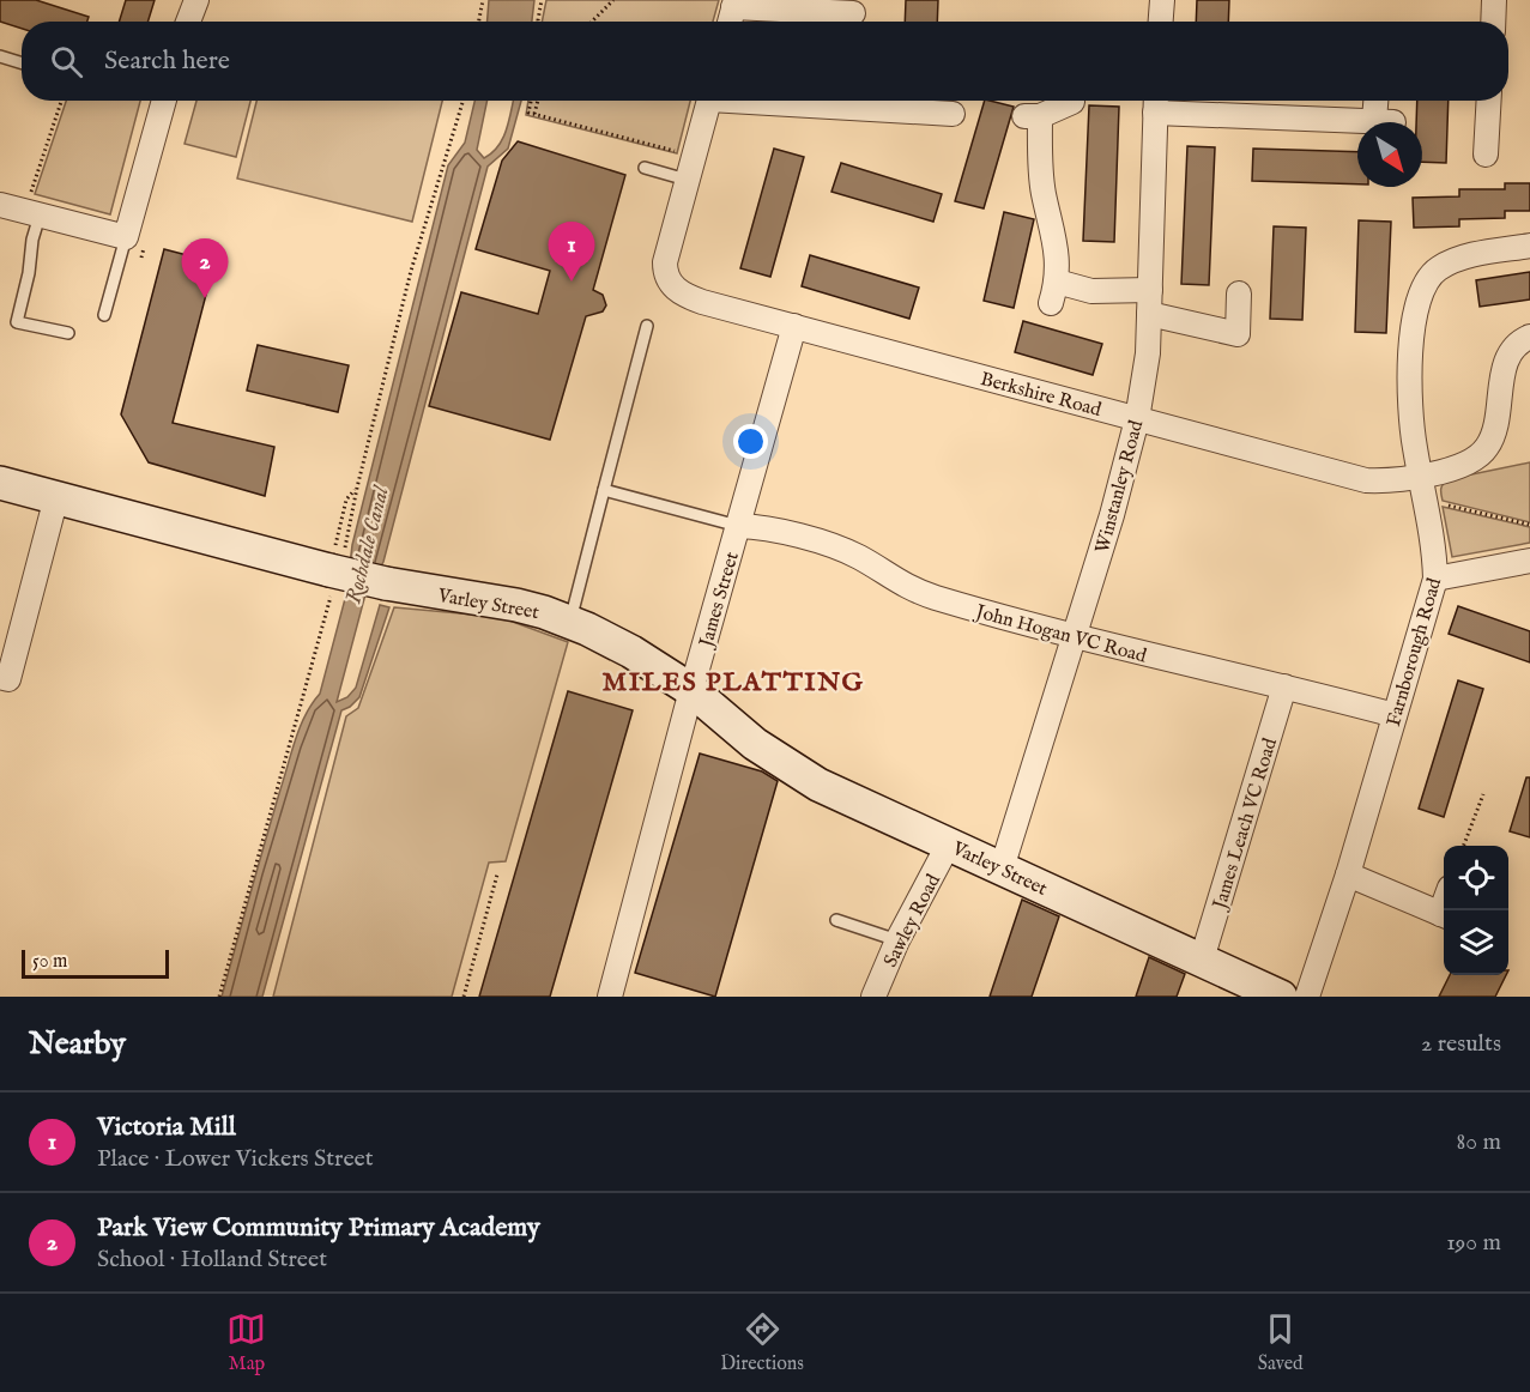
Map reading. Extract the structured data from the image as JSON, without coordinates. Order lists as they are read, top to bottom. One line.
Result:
{"streets":{"street":["Berkshire Road","Winstanley Road","James Street","Varley Street","John Hogan VC Road","Farnborough Road","James Leach VC Road","Sawley Road"]},"crossings":[["Berkshire Road","Winstanley Road"],["Berkshire Road","James Street"],["Berkshire Road","Farnborough Road"],["Winstanley Road","Varley Street"],["Winstanley Road","John Hogan VC Road"],["James Street","Varley Street"],["James Street","John Hogan VC Road"],["Varley Street","James Leach VC Road"],["Varley Street","Sawley Road"],["John Hogan VC Road","Farnborough Road"],["John Hogan VC Road","James Leach VC Road"]],"districts":["MILES PLATTING"],"water":["Rochdale Canal"],"scale_bar":"50 m","north":"bottom right","page":{"search":"Search here","pins":["1","2"],"scale":"50 m","heading":["Nearby","2 results"],"list":[{"mark":"1","name":"Victoria Mill","note":"Place · Lower Vickers Street","value":"80 m"},{"mark":"2","name":"Park View Community Primary Academy","note":"School · Holland Street","value":"190 m"}],"nav":["Map","Directions","Saved"]}}
